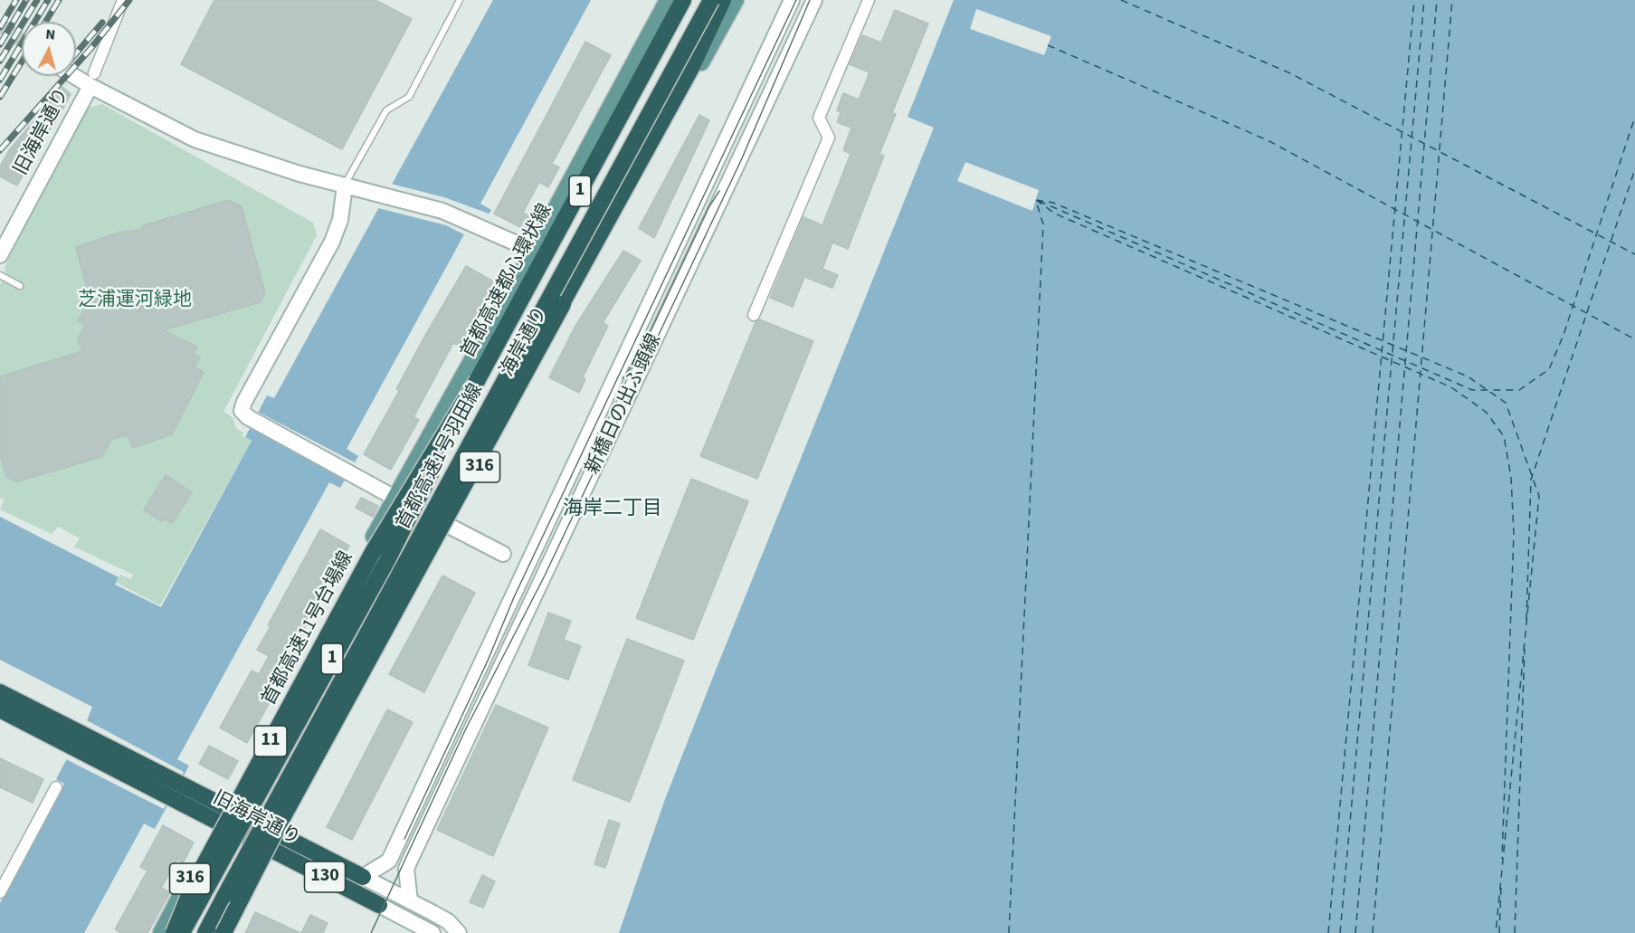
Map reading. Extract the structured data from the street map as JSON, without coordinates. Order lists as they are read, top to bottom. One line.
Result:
{"streets":{"highway":["旧海岸通り","1","首都高速都心環状線","首都高速1号羽田線","首都高速11号台場線","11","130"],"main road":["海岸通り","新橋日の出ふ頭線","316"]},"crossings":[["旧海岸通り","海岸通り"],["旧海岸通り","新橋日の出ふ頭線"],["旧海岸通り","130"],["首都高速都心環状線","首都高速1号羽田線"],["首都高速都心環状線","首都高速11号台場線"],["海岸通り","11"],["首都高速1号羽田線","首都高速11号台場線"],["首都高速1号羽田線","11"]],"districts":["海岸二丁目"],"parks":["芝浦運河緑地"],"north":"top"}
